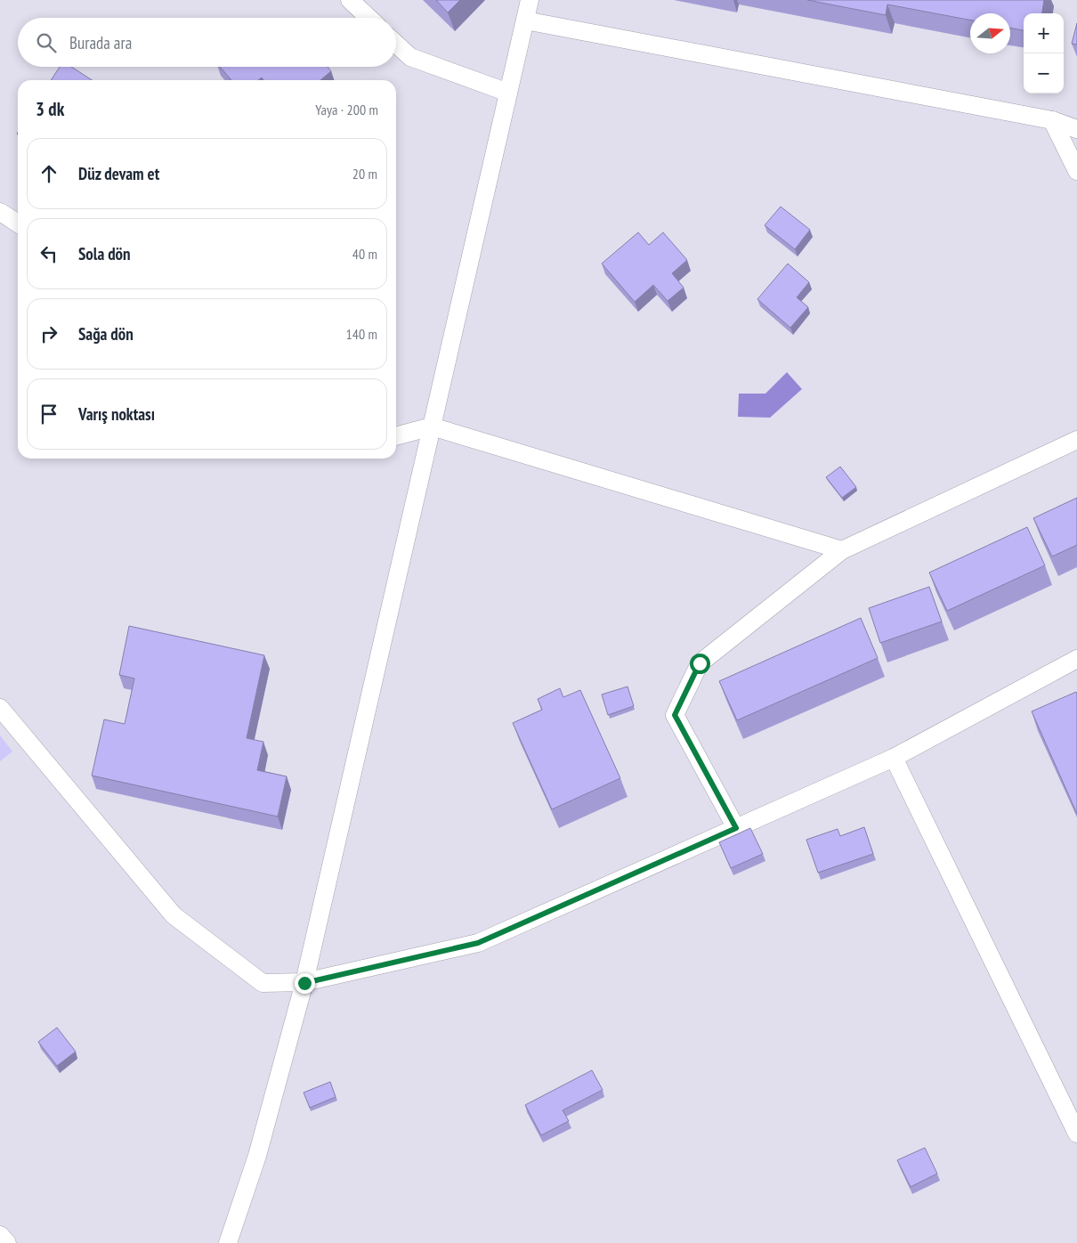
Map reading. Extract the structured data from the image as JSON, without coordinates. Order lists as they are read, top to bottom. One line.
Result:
{"north":"right","page":{"map_buttons":["+","−"],"search":"Burada ara","heading":["3 dk","Yaya · 200 m"],"list":[["Düz devam et","20 m"],["Sola dön","40 m"],["Sağa dön","140 m"],"Varış noktası"]}}
